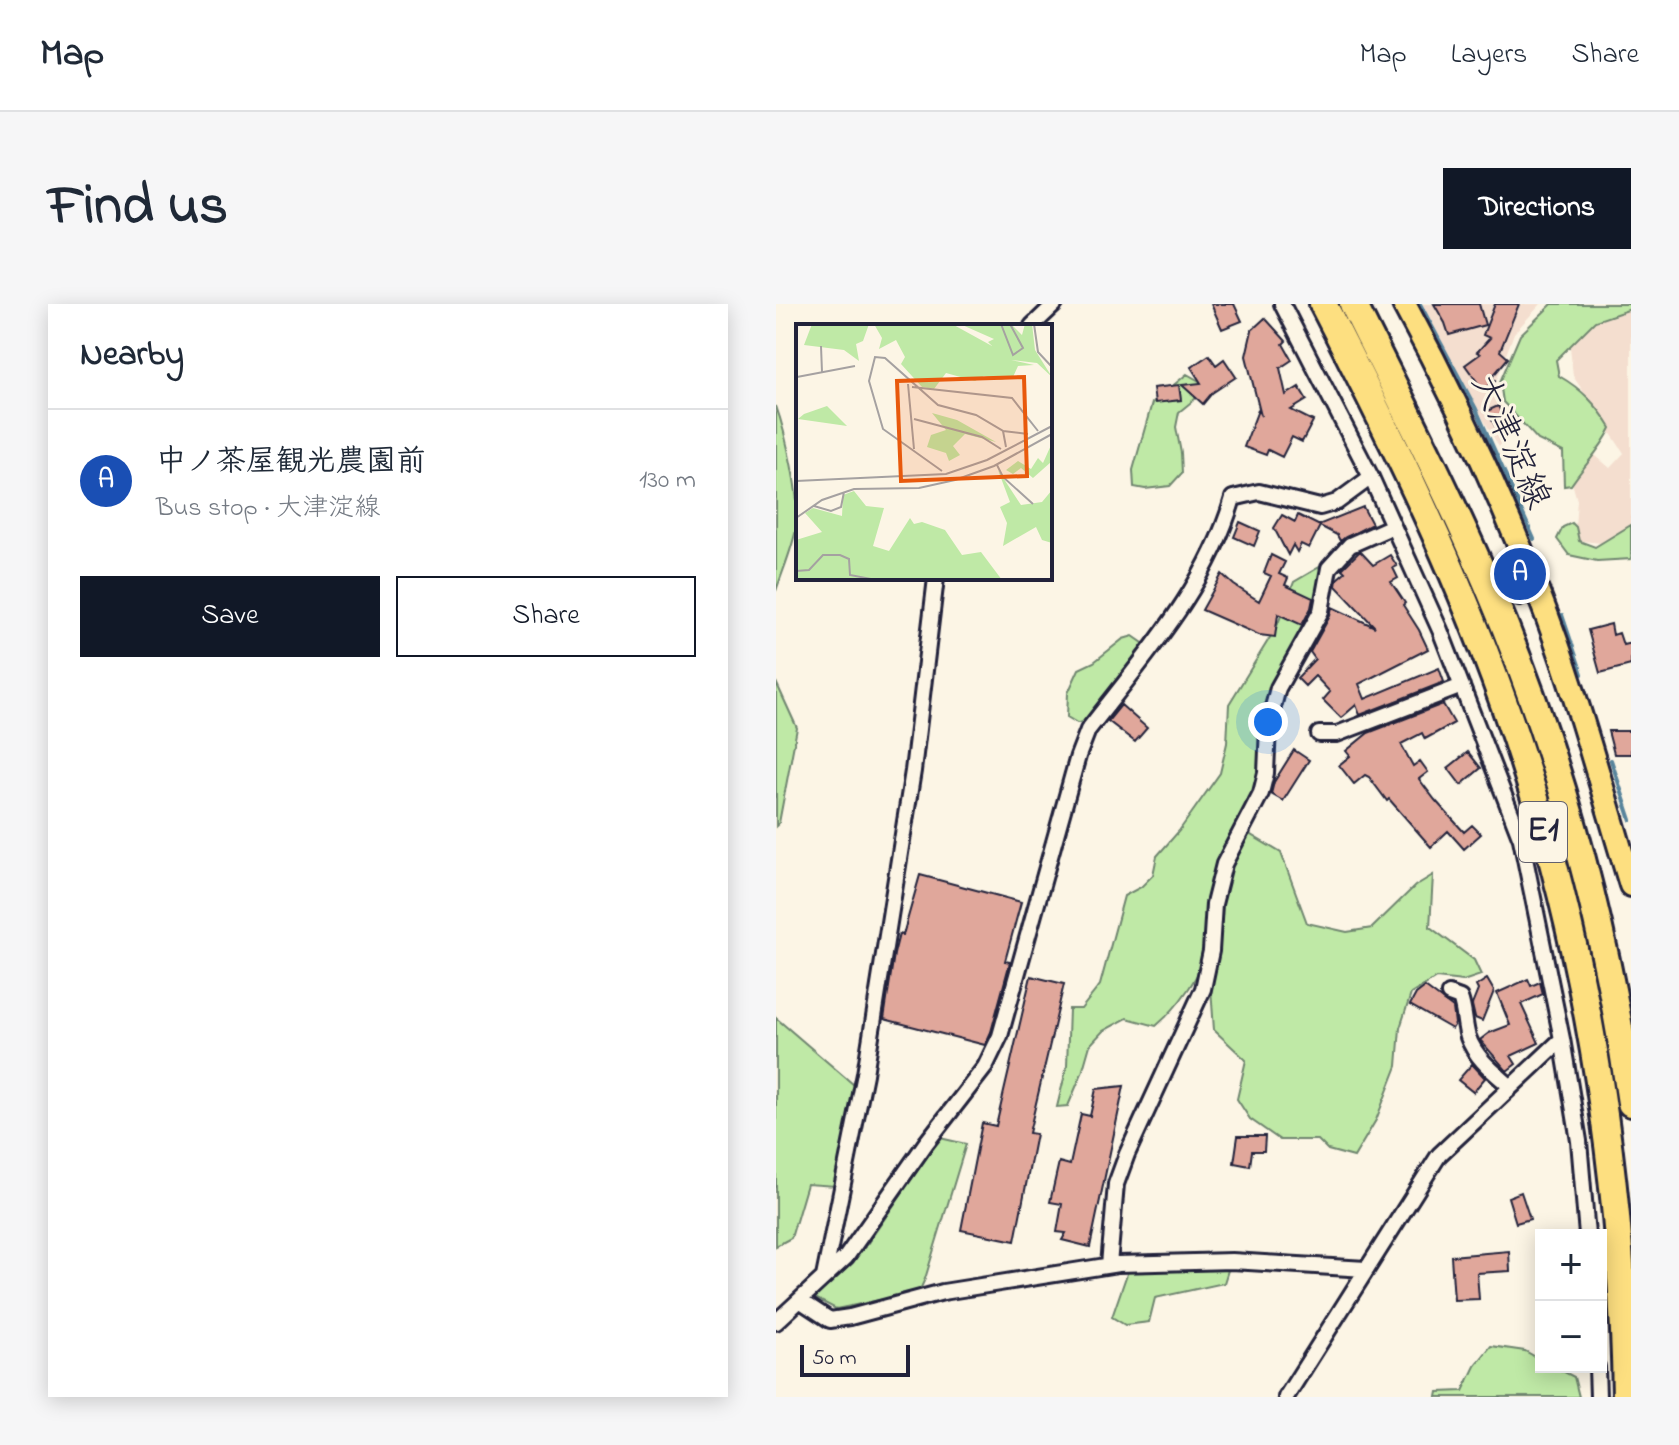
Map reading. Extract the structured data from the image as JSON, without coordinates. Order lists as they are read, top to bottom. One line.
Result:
{"streets":{"highway":["E1"],"main road":["大津淀線"]},"scale_bar":"50 m","page":{"header":"Map","nav":["Map","Layers","Share"],"title":"Find us","buttons":["Directions",["Save","Share"]],"heading":"Nearby","list":[{"mark":"A","name":"中ノ茶屋観光農園前","note":"Bus stop · 大津淀線","value":"130 m"}],"pins":"A","map_buttons":["+","−"],"scale":"50 m"}}
